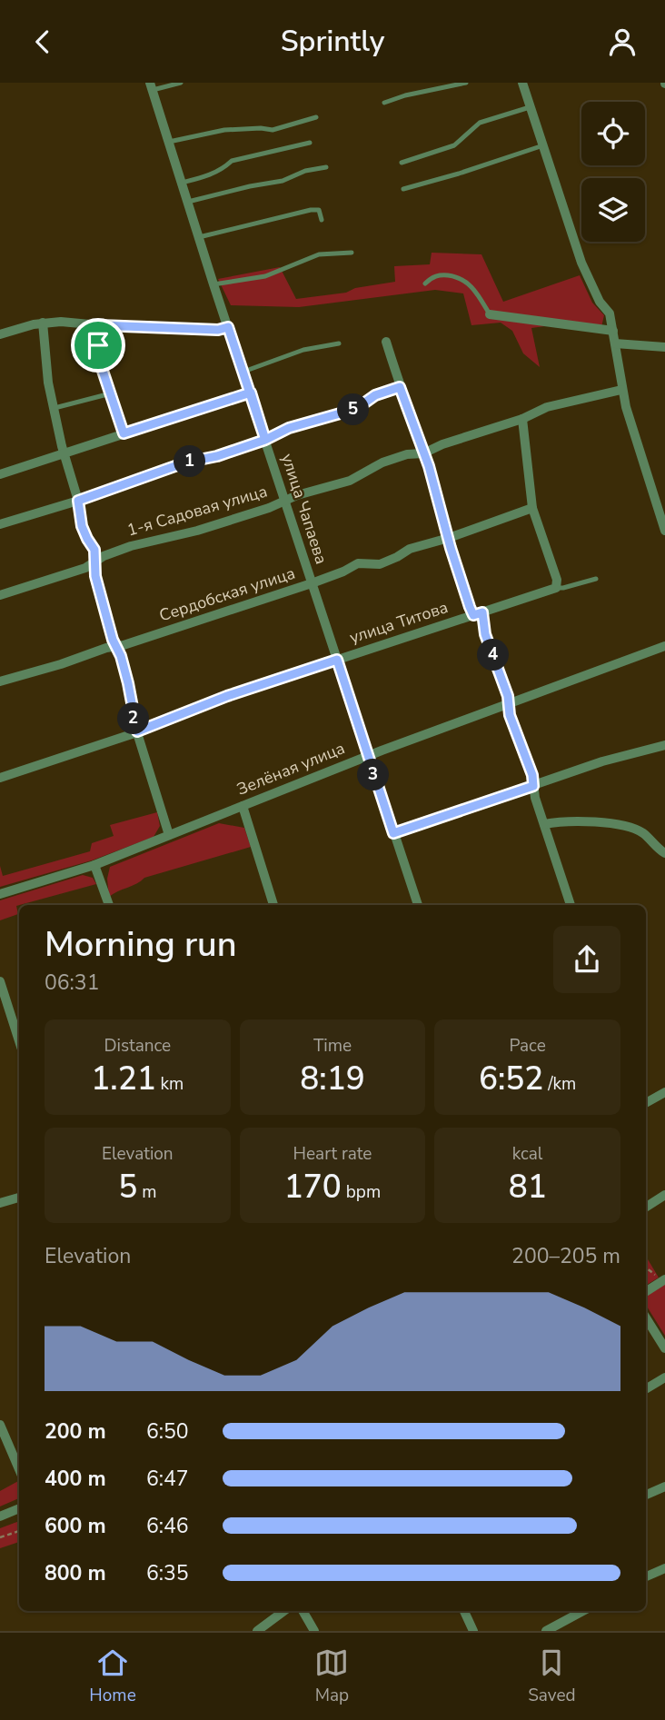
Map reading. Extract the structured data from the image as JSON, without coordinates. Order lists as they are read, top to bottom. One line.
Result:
{"streets":{"street":["улица Чапаева","1-я Садовая улица","Сердобская улица","улица Титова","Зелёная улица"]},"crossings":[["улица Чапаева","1-я Садовая улица"],["улица Чапаева","Сердобская улица"],["улица Чапаева","улица Титова"],["улица Чапаева","Зелёная улица"]],"page":{"header":"Sprintly","pins":["5","1","4","2","3"],"heading":["Morning run","06:31"],"stats":[["Distance","1.21 km"],["Time","8:19"],["Pace","6:52 /km"],["Elevation","5 m"],["Heart rate","170 bpm"],["kcal","81"]],"chart":["Elevation","200–205 m"],"list":[{"name":"200 m","note":"6:50"},{"name":"400 m","note":"6:47"},{"name":"600 m","note":"6:46"},{"name":"800 m","note":"6:35"}],"tabs":["Home","Map","Saved"]}}
